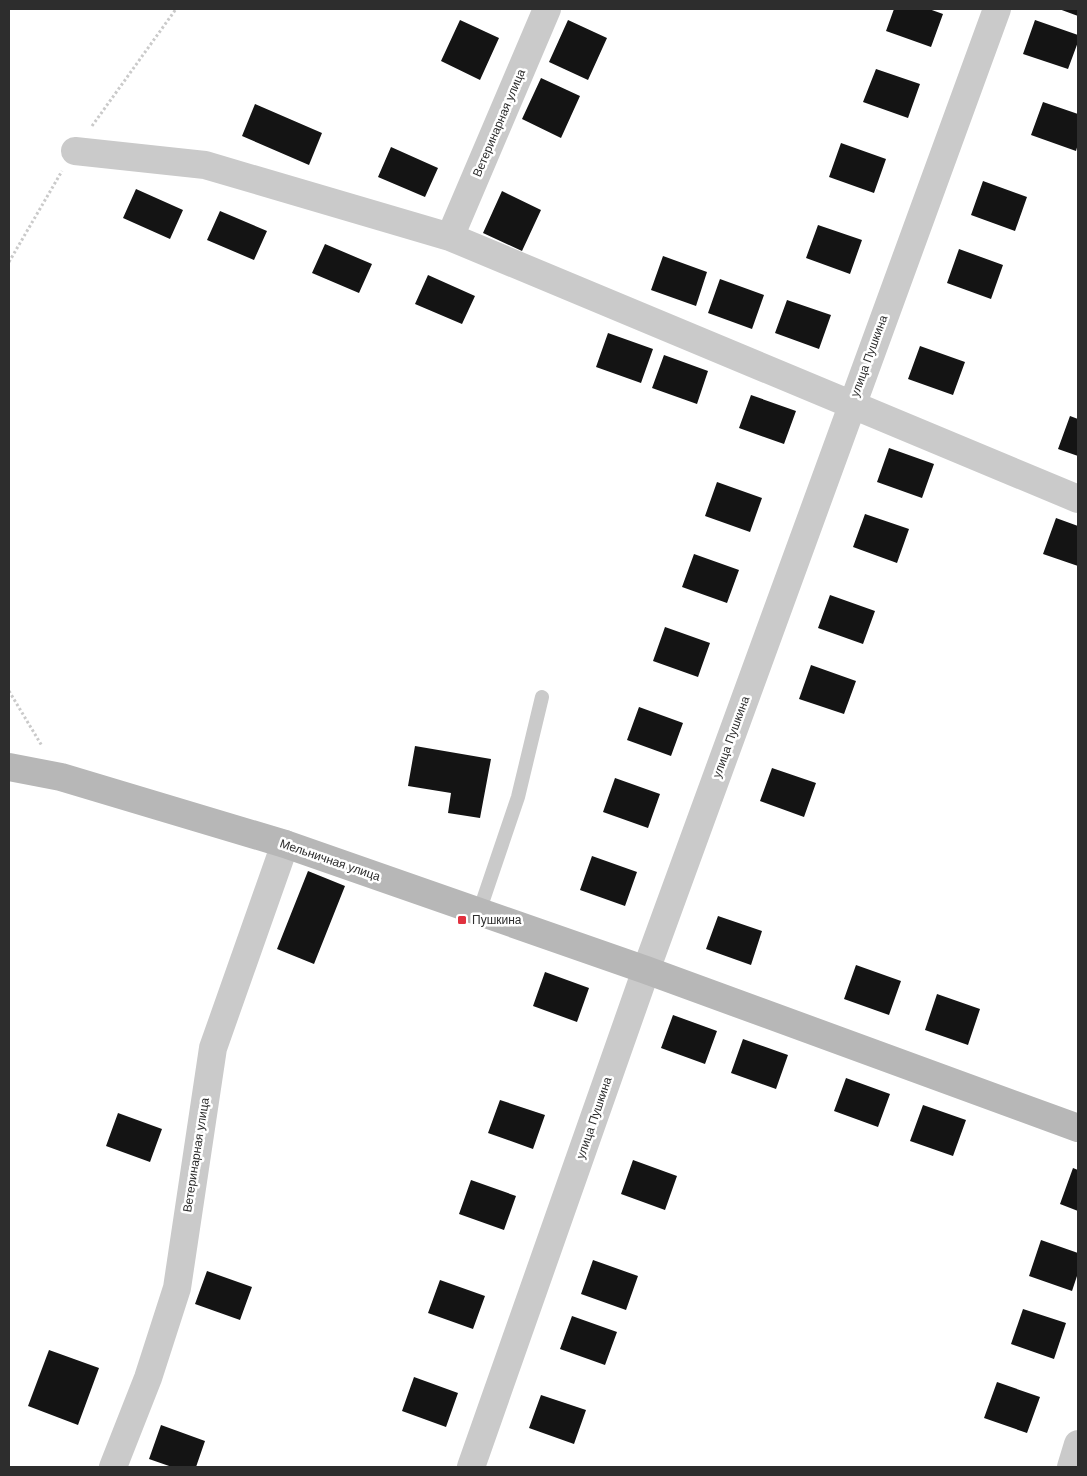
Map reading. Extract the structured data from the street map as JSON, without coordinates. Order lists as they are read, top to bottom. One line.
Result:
{"streets":{"street":["Ветеринарная улица","улица Пушкина","Мельничная улица"]},"crossings":[["Ветеринарная улица","Мельничная улица"],["улица Пушкина","Мельничная улица"]],"places":{"transit":["Пушкина"]}}
